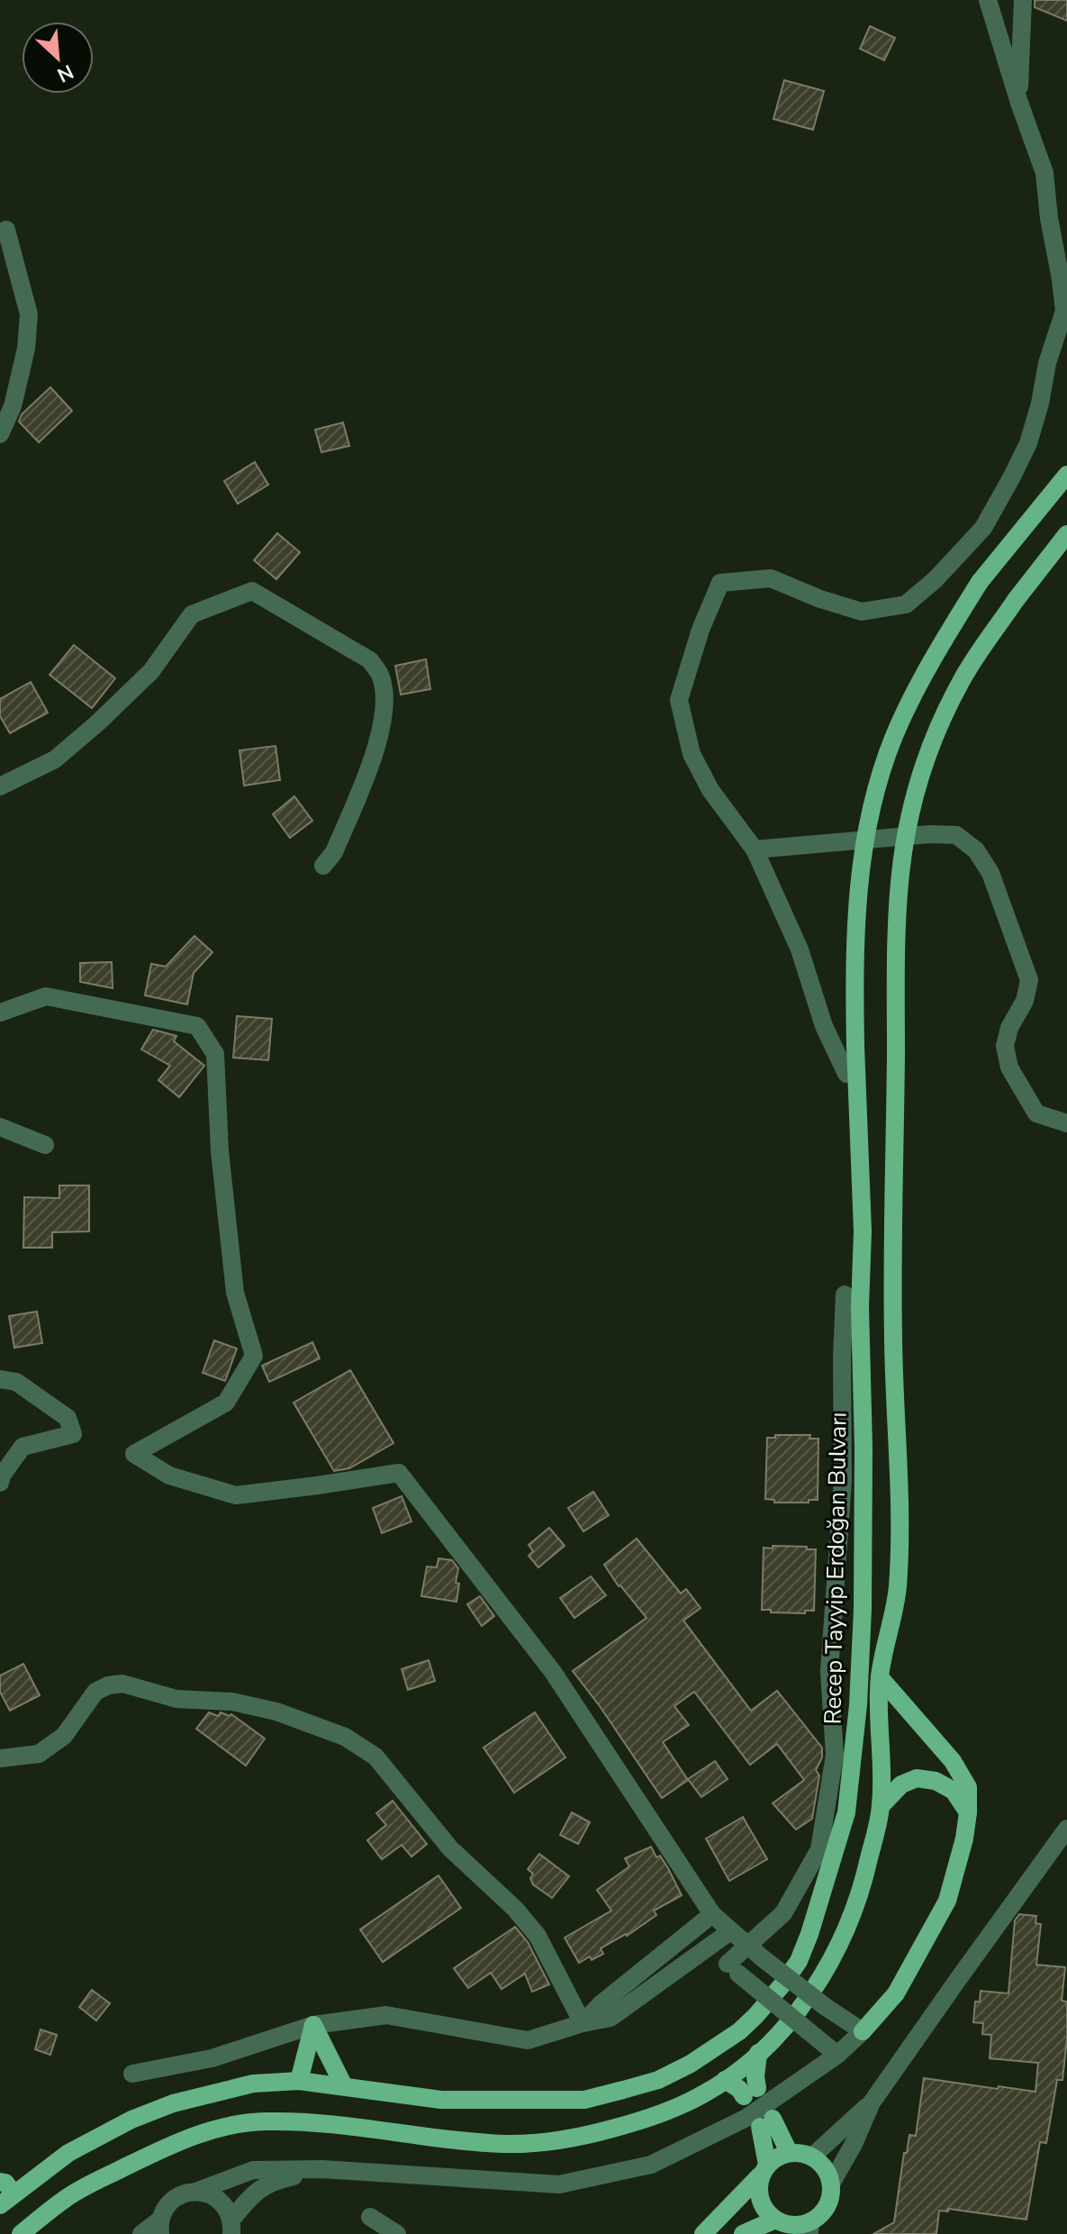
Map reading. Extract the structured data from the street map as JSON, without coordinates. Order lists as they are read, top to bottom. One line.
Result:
{"streets":{"main road":["Recep Tayyip Erdoğan Bulvarı"]},"north":"bottom right"}
